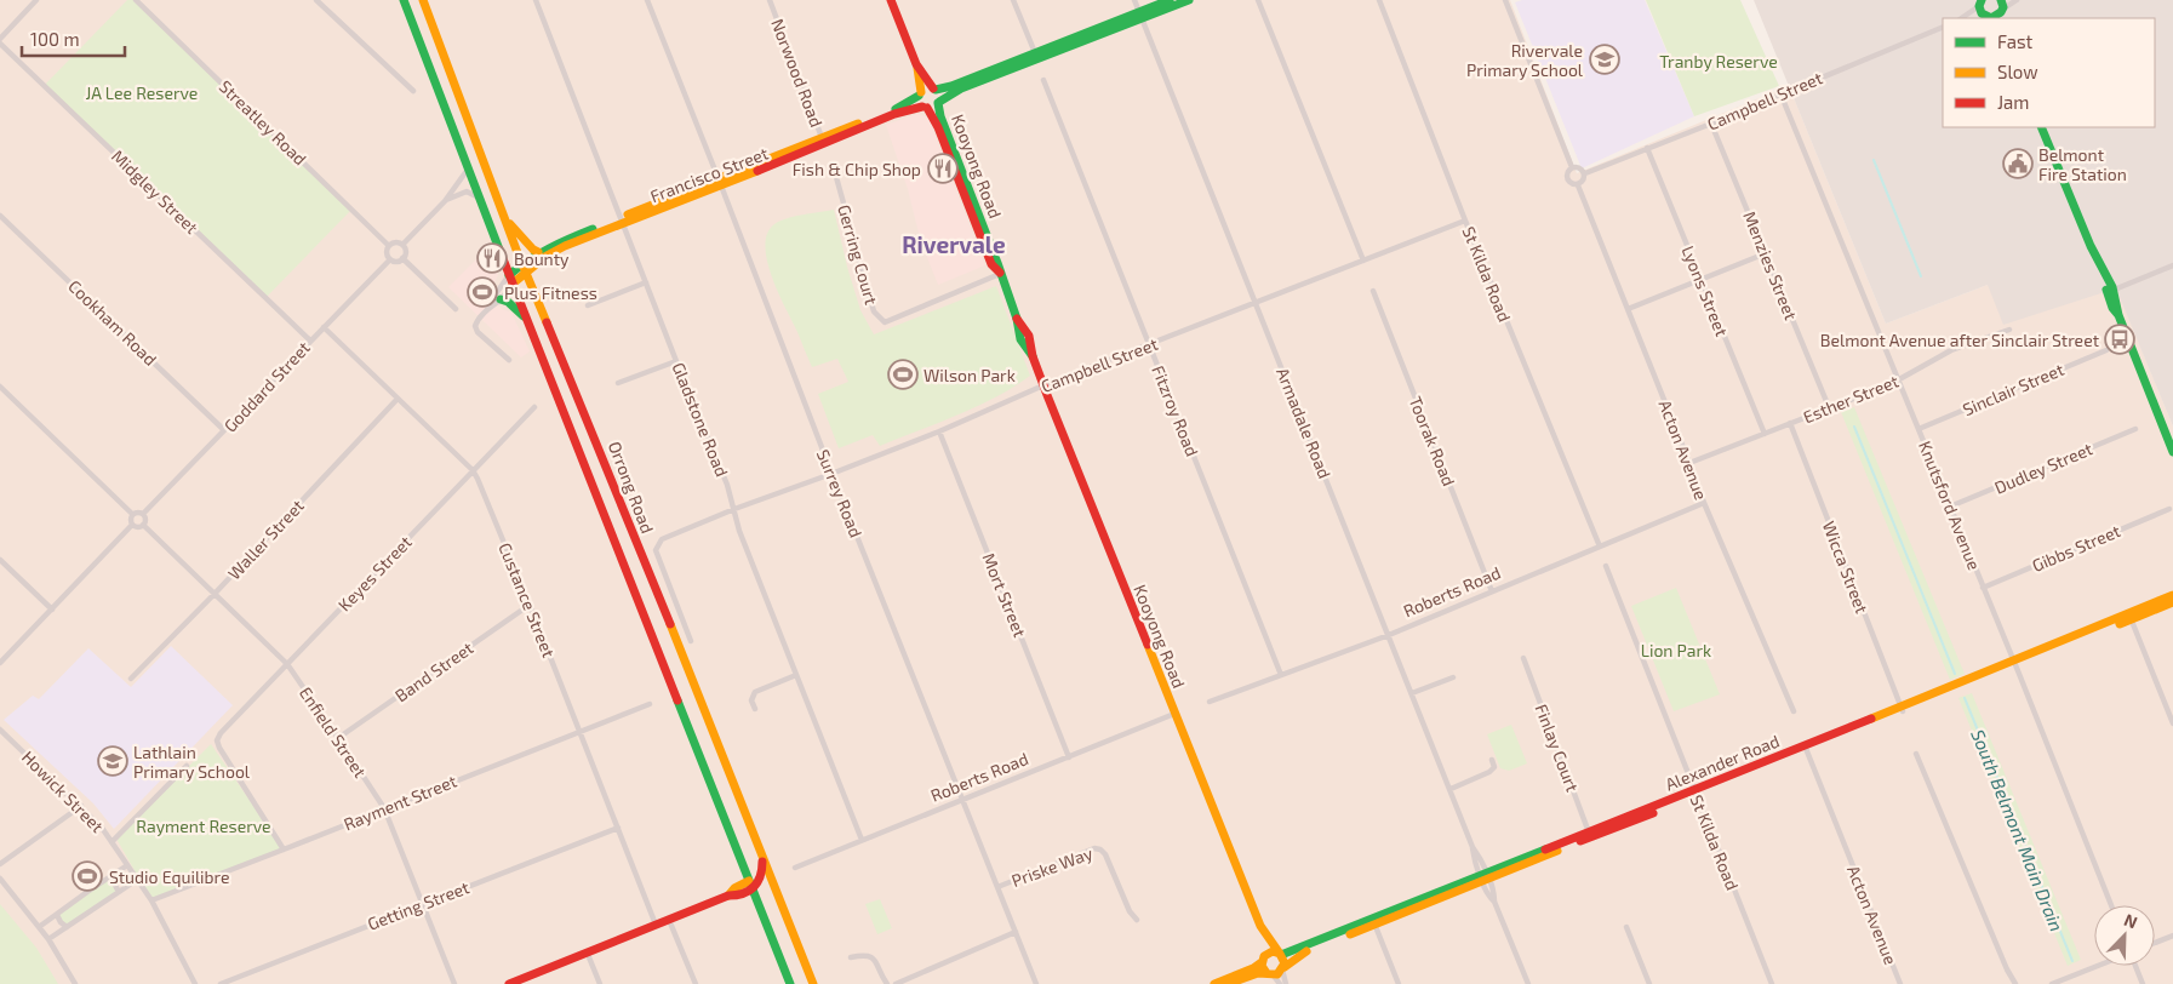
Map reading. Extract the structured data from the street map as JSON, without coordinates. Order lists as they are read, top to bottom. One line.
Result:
{"streets":{"main road":["Kooyong Road","Francisco Street","Orrong Road","Alexander Road"],"street":["Norwood Road","Campbell Street","Streatley Road","Midgley Street","Gerring Court","Menzies Street","St Kilda Road","Lyons Street","Cookham Road","Goddard Street","Sinclair Street","Esther Street","Fitzroy Road","Gladstone Road","Armadale Road","Toorak Road","Acton Avenue","Dudley Street","Surrey Road","Knutsford Avenue","Waller Street","Gibbs Street","Wicca Street","Keyes Street","Roberts Road","Mort Street","Custance Street","Band Street","Enfield Street","Finlay Court","Howick Street","Rayment Street","Priske Way","Getting Street"]},"crossings":[["Norwood Road","Francisco Street"],["Campbell Street","Kooyong Road"],["Campbell Street","Menzies Street"],["Campbell Street","St Kilda Road"],["Campbell Street","Lyons Street"],["Campbell Street","Fitzroy Road"],["Campbell Street","Gladstone Road"],["Campbell Street","Armadale Road"],["Campbell Street","Acton Avenue"],["Campbell Street","Surrey Road"],["Campbell Street","Knutsford Avenue"],["Campbell Street","Mort Street"],["Streatley Road","Goddard Street"],["Kooyong Road","Francisco Street"],["Kooyong Road","Gerring Court"],["Kooyong Road","Roberts Road"],["Kooyong Road","Alexander Road"],["Francisco Street","Gladstone Road"],["Francisco Street","Orrong Road"],["Francisco Street","Surrey Road"],["Midgley Street","Goddard Street"],["Menzies Street","Esther Street"],["St Kilda Road","Roberts Road"],["St Kilda Road","Alexander Road"],["Lyons Street","Esther Street"],["Cookham Road","Goddard Street"],["Goddard Street","Custance Street"],["Goddard Street","Enfield Street"],["Sinclair Street","Knutsford Avenue"],["Esther Street","Acton Avenue"],["Esther Street","Knutsford Avenue"],["Esther Street","Wicca Street"],["Fitzroy Road","Roberts Road"],["Gladstone Road","Roberts Road"],["Armadale Road","Roberts Road"],["Armadale Road","Alexander Road"],["Toorak Road","Roberts Road"],["Acton Avenue","Roberts Road"],["Acton Avenue","Alexander Road"],["Dudley Street","Knutsford Avenue"],["Surrey Road","Roberts Road"],["Surrey Road","Priske Way"],["Knutsford Avenue","Gibbs Street"],["Knutsford Avenue","Alexander Road"],["Waller Street","Custance Street"],["Waller Street","Enfield Street"],["Wicca Street","Alexander Road"],["Keyes Street","Custance Street"],["Keyes Street","Enfield Street"],["Keyes Street","Rayment Street"],["Roberts Road","Mort Street"],["Custance Street","Band Street"],["Custance Street","Rayment Street"],["Custance Street","Getting Street"],["Band Street","Enfield Street"],["Enfield Street","Rayment Street"],["Enfield Street","Getting Street"],["Finlay Court","Alexander Road"],["Howick Street","Rayment Street"]],"districts":["Rivervale"],"water":["South Belmont Main Drain"],"parks":["Tranby Reserve","JA Lee Reserve","Lion Park","Rayment Reserve"],"places":{"school or university":["Rivervale Primary School","Lathlain Primary School"],"public building":["Belmont Fire Station"],"restaurant":["Fish & Chip Shop","Bounty"],"sports":["Plus Fitness","Wilson Park","Studio Equilibre"],"bus stop":["Belmont Avenue after Sinclair Street"]},"legend":["Fast","Slow","Jam"],"scale_bar":"100 m","north":"top right"}
